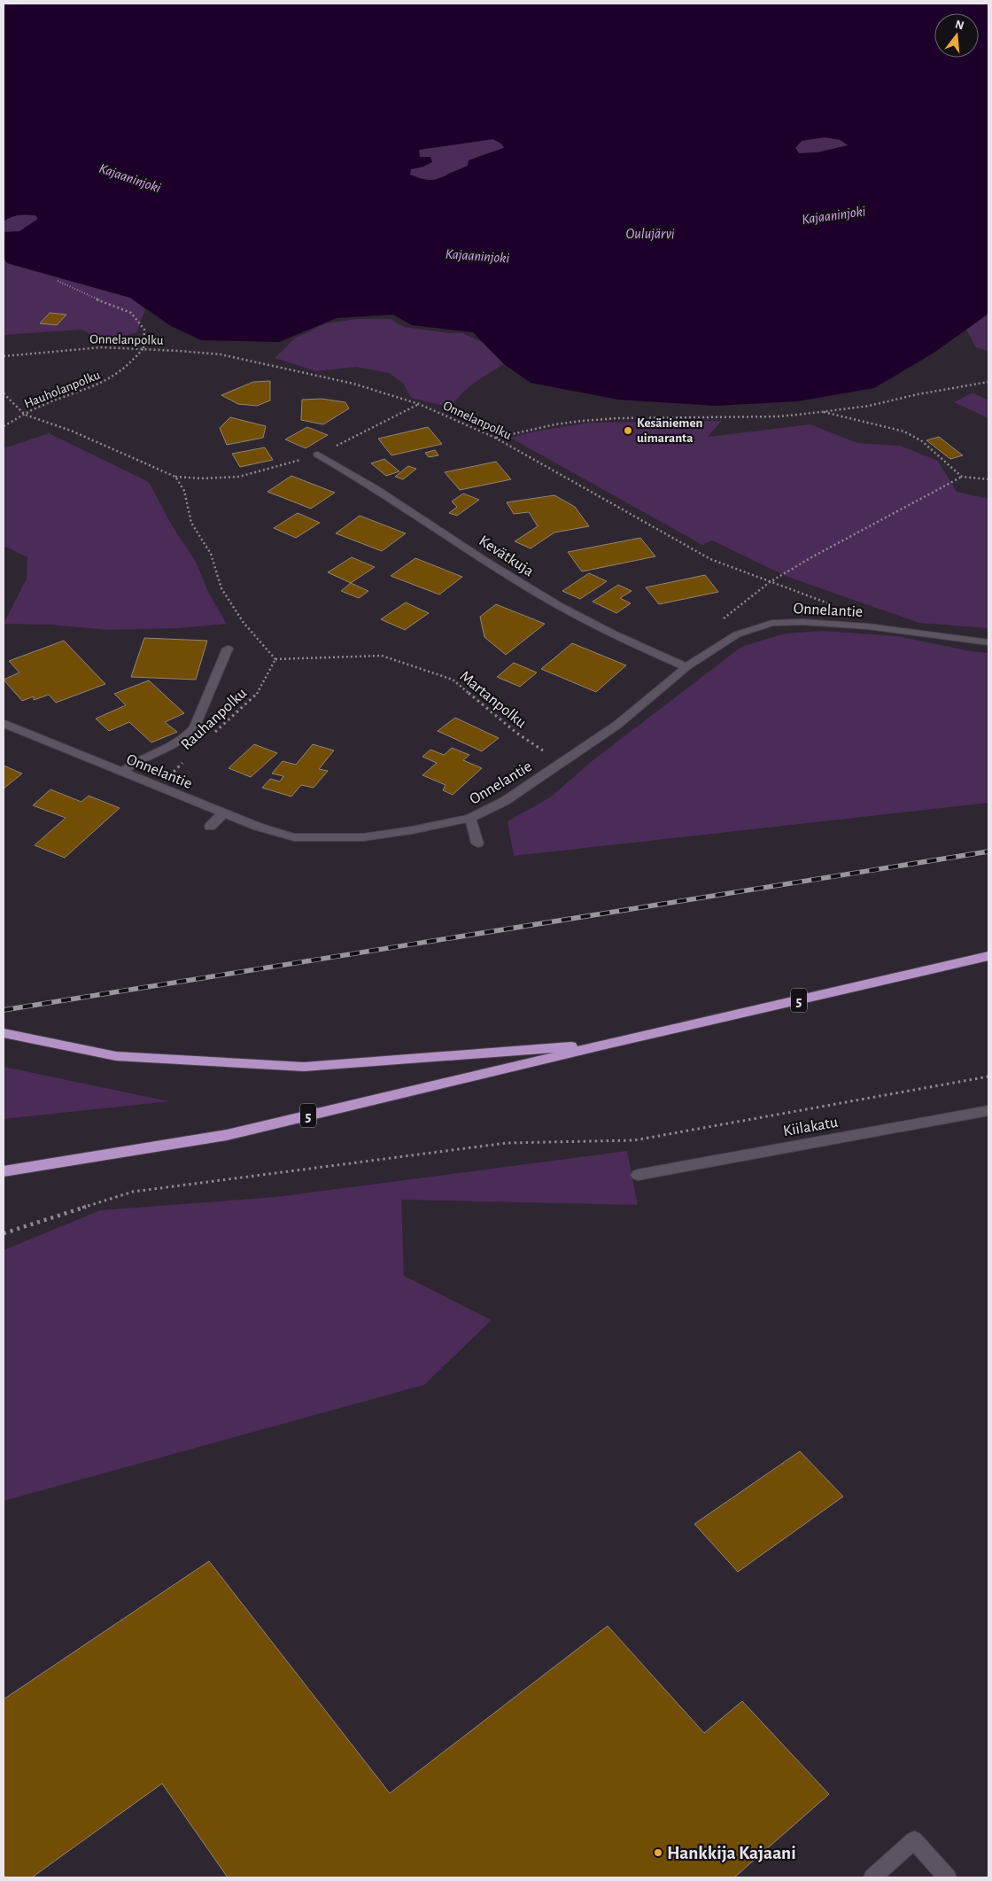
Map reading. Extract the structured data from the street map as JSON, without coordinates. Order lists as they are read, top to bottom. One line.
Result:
{"streets":{"highway":["5"],"street":["Kevätkuja","Onnelantie","Kiilakatu"],"path":["Onnelanpolku","Hauholanpolku","Martanpolku","Rauhanpolku"]},"crossings":[["Onnelanpolku","Hauholanpolku"],["Kevätkuja","Onnelantie"],["Onnelantie","Martanpolku"],["Onnelantie","Rauhanpolku"],["Martanpolku","Rauhanpolku"]],"water":["Kajaaninjoki","Oulujärvi"],"places":["Kesäniemen uimaranta","Hankkija Kajaani"],"north":"top"}
